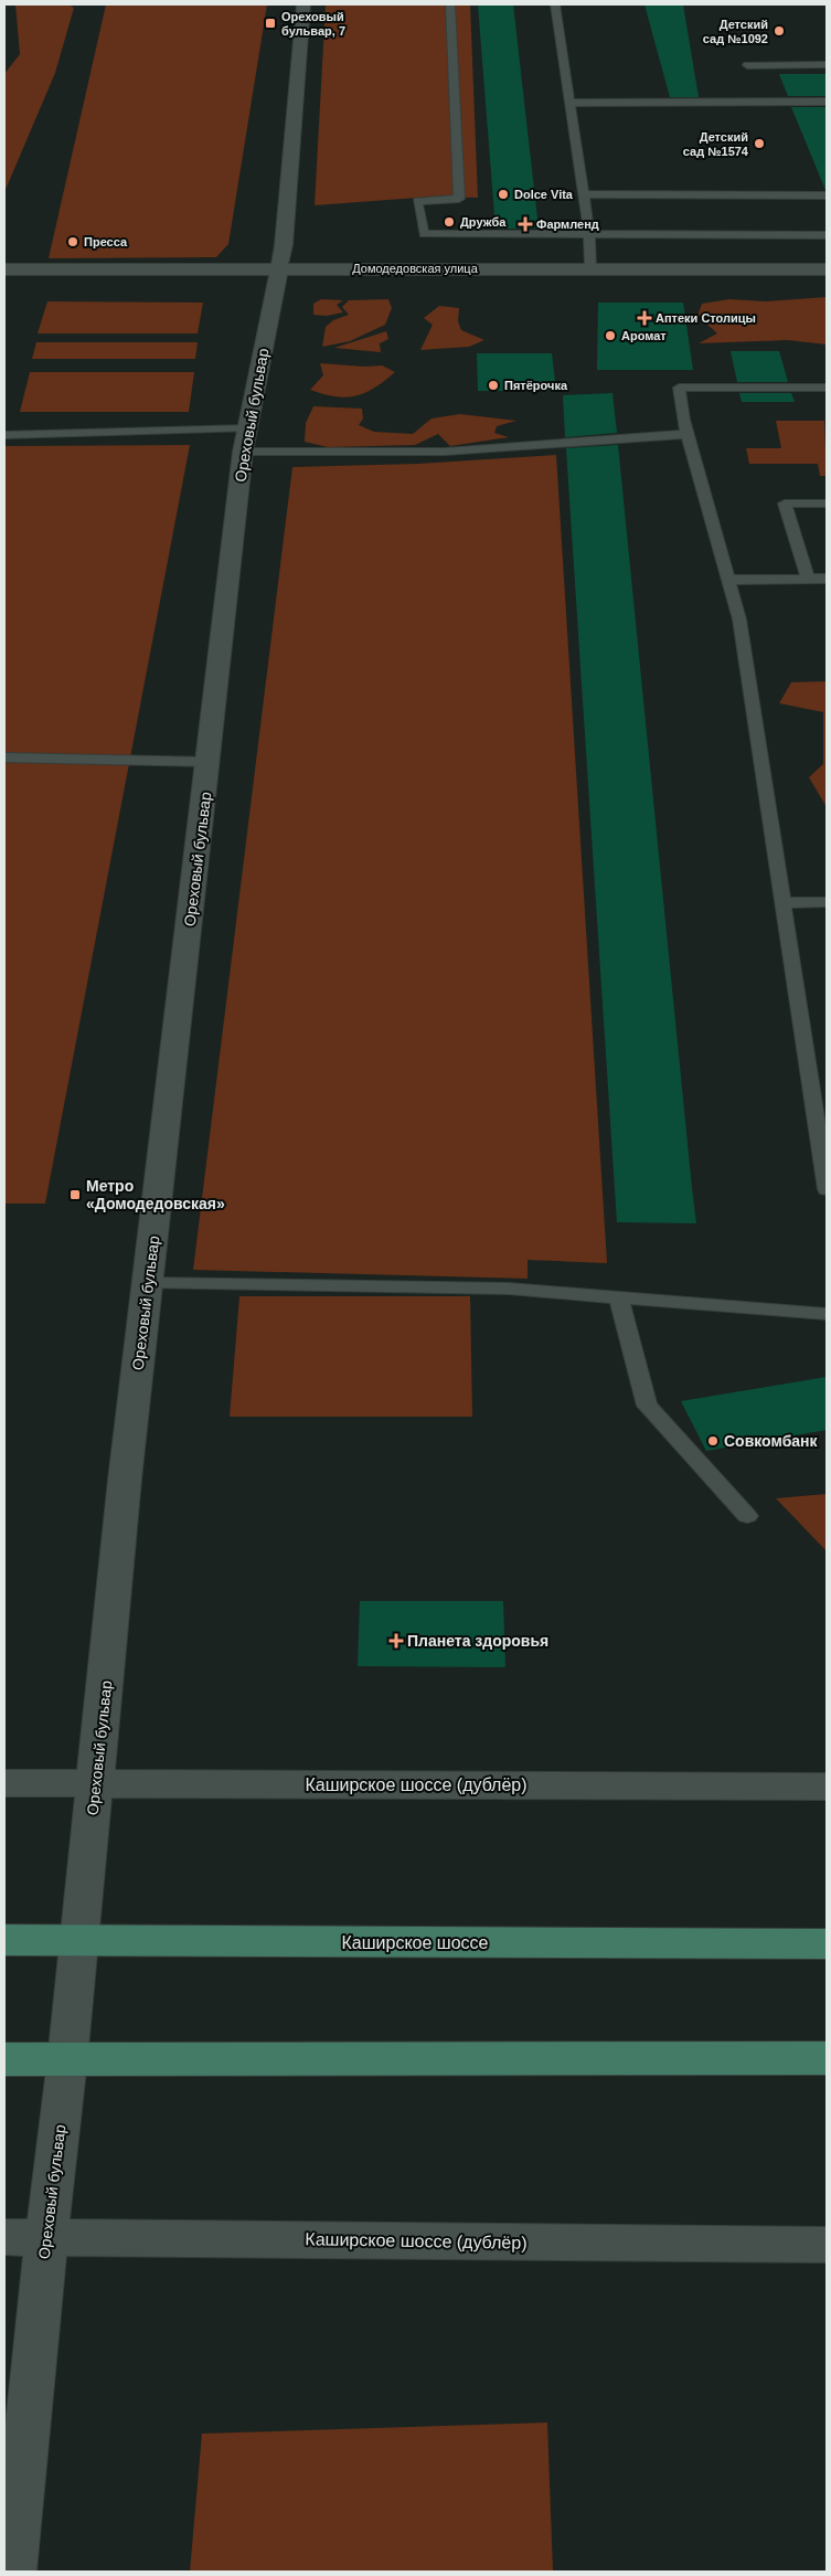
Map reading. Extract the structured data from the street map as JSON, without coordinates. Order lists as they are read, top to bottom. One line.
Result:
{"streets":{"main road":["Домодедовская улица","Ореховый бульвар","Каширское шоссе (дублёр)","Каширское шоссе"]},"crossings":[["Домодедовская улица","Ореховый бульвар"],["Ореховый бульвар","Каширское шоссе (дублёр)"],["Ореховый бульвар","Каширское шоссе"]],"places":{"transit":["Ореховый бульвар, 7","Метро «Домодедовская»"],"other":["Детский сад №1092","Детский сад №1574","Dolce Vita","Дружба","Пресса","Аромат","Пятёрочка","Совкомбанк"],"health":["Фармленд","Аптеки Столицы","Планета здоровья"]}}
